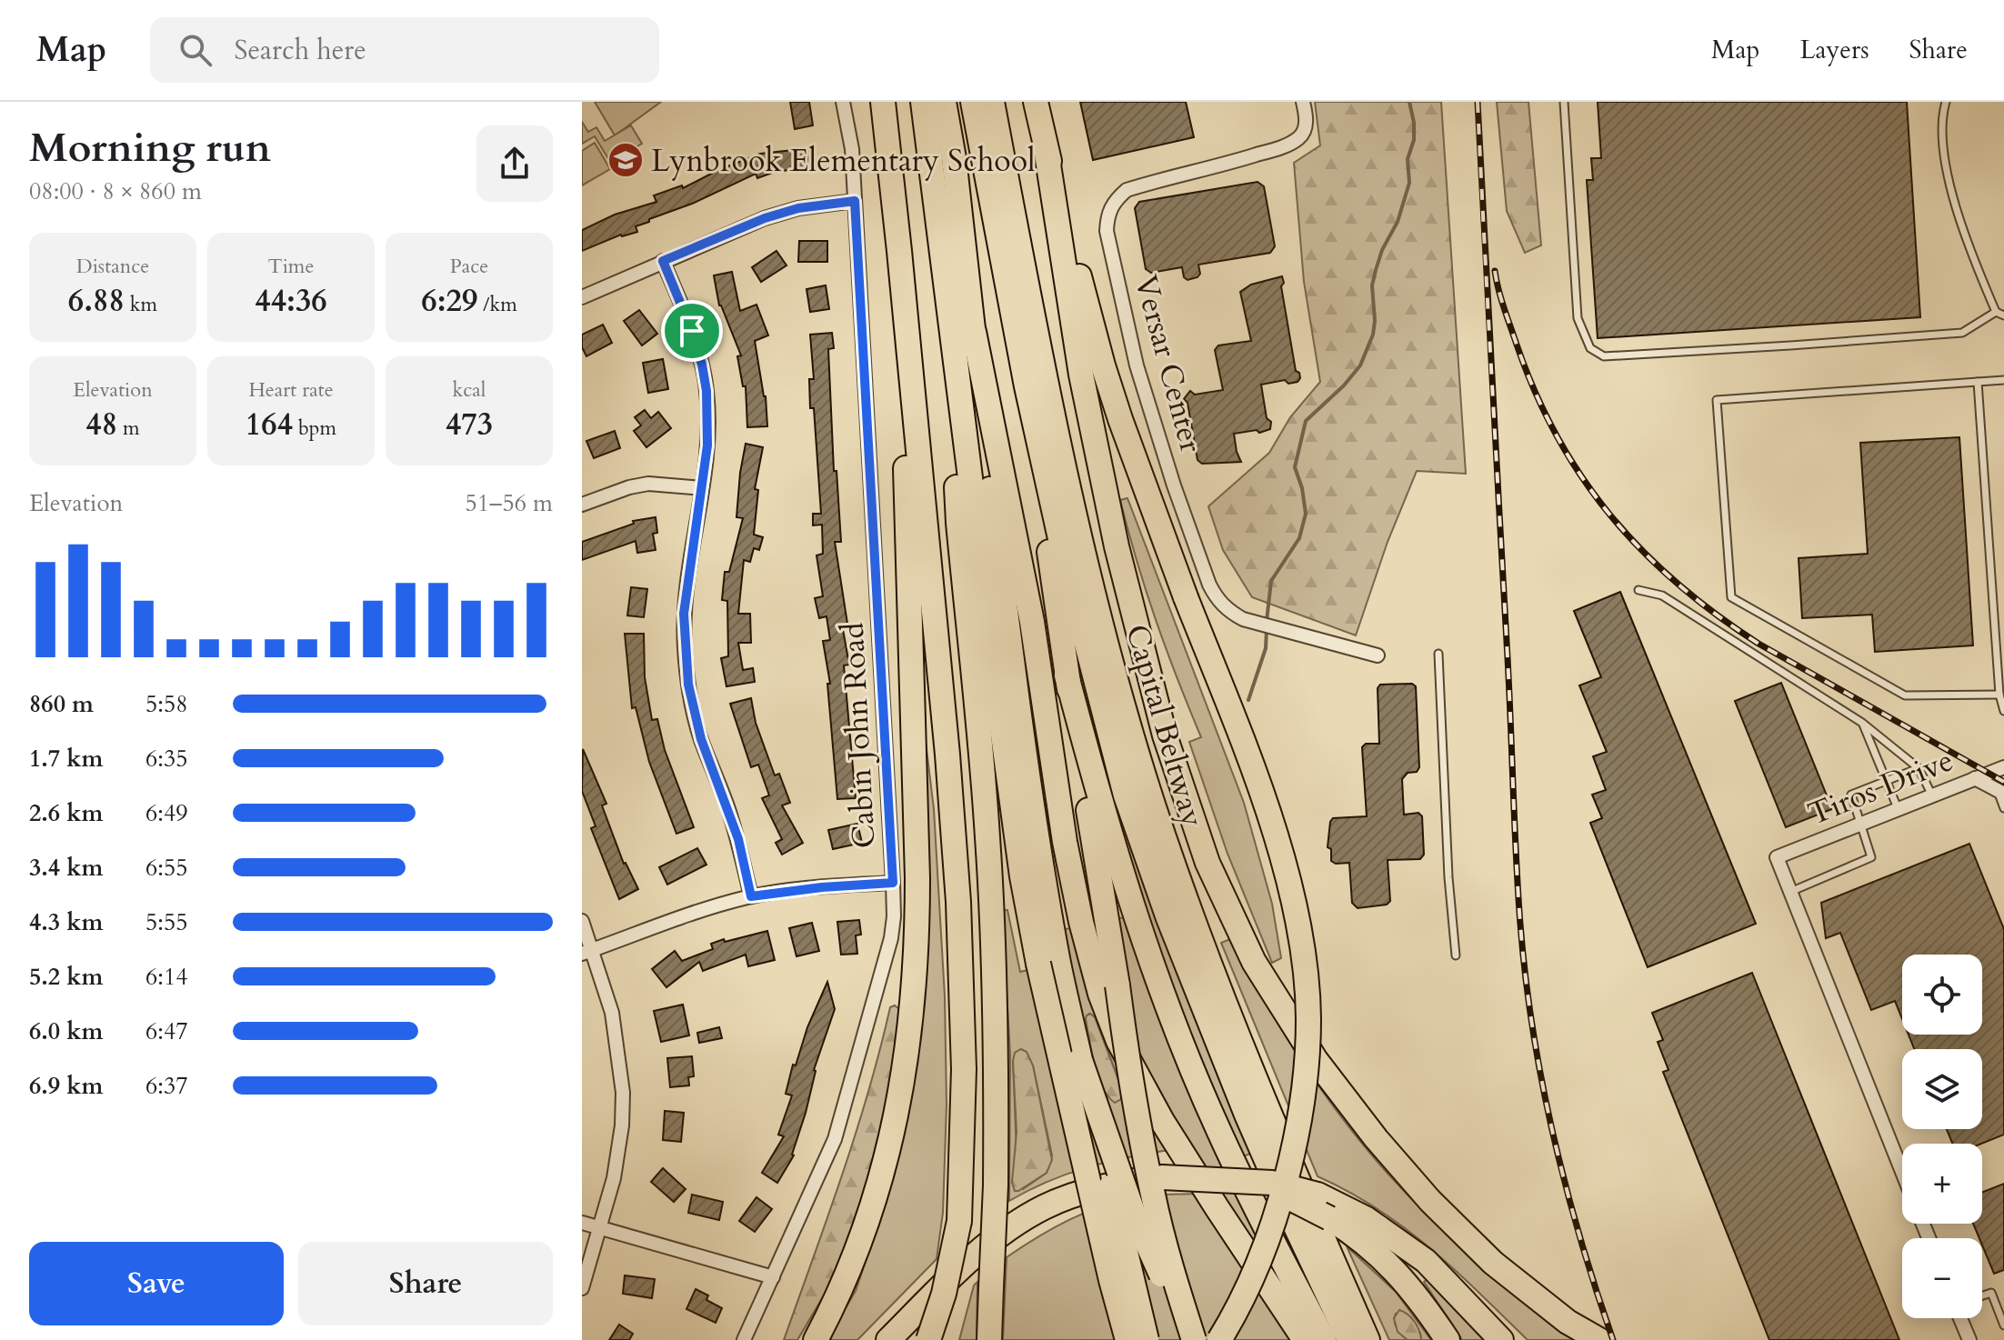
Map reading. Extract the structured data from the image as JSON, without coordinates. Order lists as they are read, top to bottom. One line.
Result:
{"streets":{"highway":["Capital Beltway"],"street":["Versar Center","Cabin John Road","Tiros Drive"]},"places":{"school or university":["Lynbrook Elementary School"]},"page":{"header":"Map","search":"Search here","nav":["Map","Layers","Share"],"heading":["Morning run","08:00 · 8 × 860 m"],"stats":[["Distance","6.88 km"],["Time","44:36"],["Pace","6:29 /km"],["Elevation","48 m"],["Heart rate","164 bpm"],["kcal","473"]],"chart":["Elevation","51–56 m"],"list":[{"name":"860 m","note":"5:58"},{"name":"1.7 km","note":"6:35"},{"name":"2.6 km","note":"6:49"},{"name":"3.4 km","note":"6:55"},{"name":"4.3 km","note":"5:55"},{"name":"5.2 km","note":"6:14"},{"name":"6.0 km","note":"6:47"},{"name":"6.9 km","note":"6:37"}],"map_buttons":["+","−"],"buttons":["Save","Share"]}}
